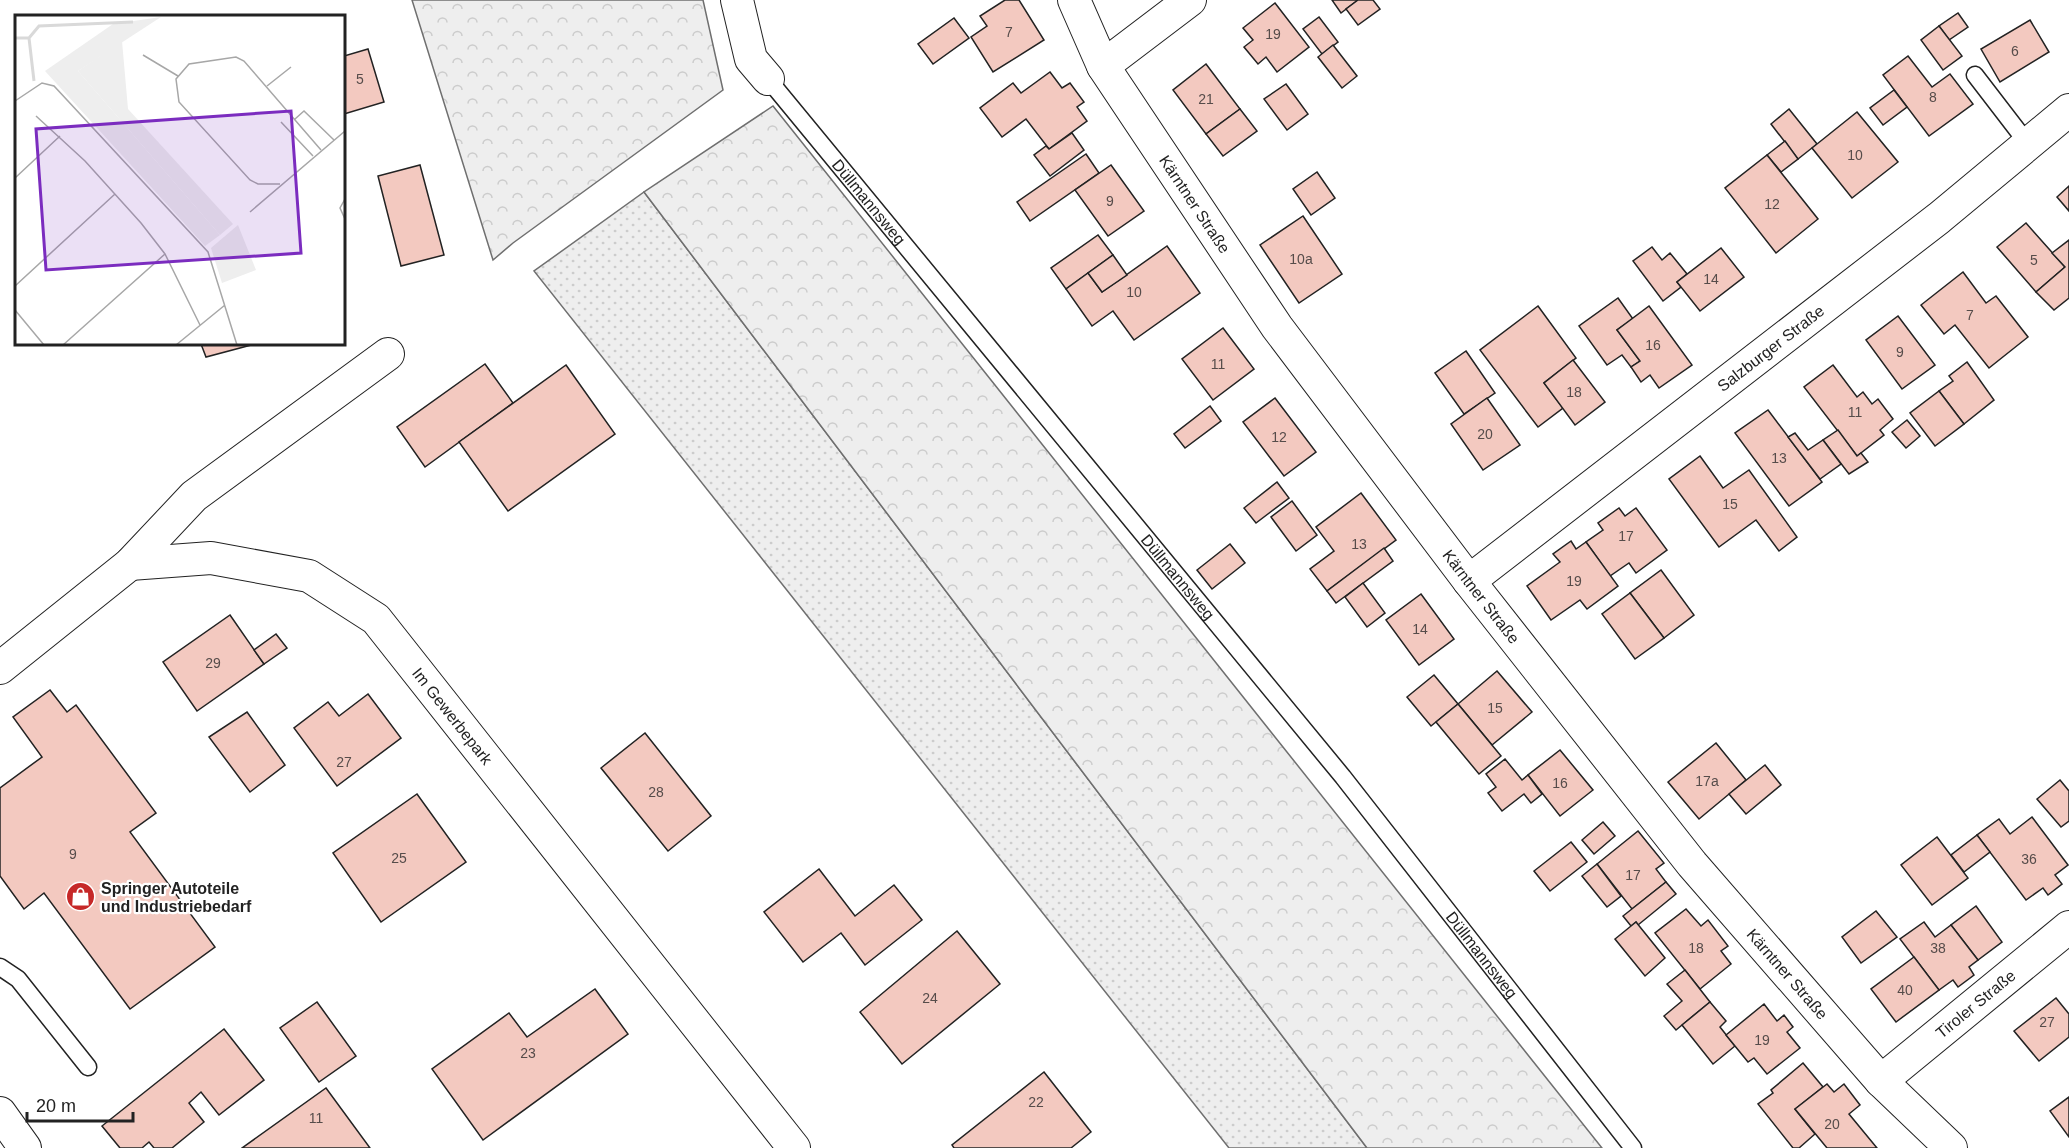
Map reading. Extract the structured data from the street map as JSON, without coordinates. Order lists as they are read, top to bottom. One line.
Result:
{"streets":{"street":["Düllmannsweg","Kärntner Straße","Salzburger Straße","Im Gewerbepark","Tiroler Straße"]},"crossings":[["Kärntner Straße","Salzburger Straße"],["Kärntner Straße","Tiroler Straße"]],"places":{"shop":["Springer Autoteile und Industriebedarf"]},"house_numbers":["7","19","6","5","8","21","10","9","12","10a","5","14","10","7","16","9","11","18","11","20","12","13","15","17","13","19","14","29","15","27","17a","16","28","9","25","36","17","18","38","40","24","27","19","23","22","11","20"],"scale_bar":"20 m"}
